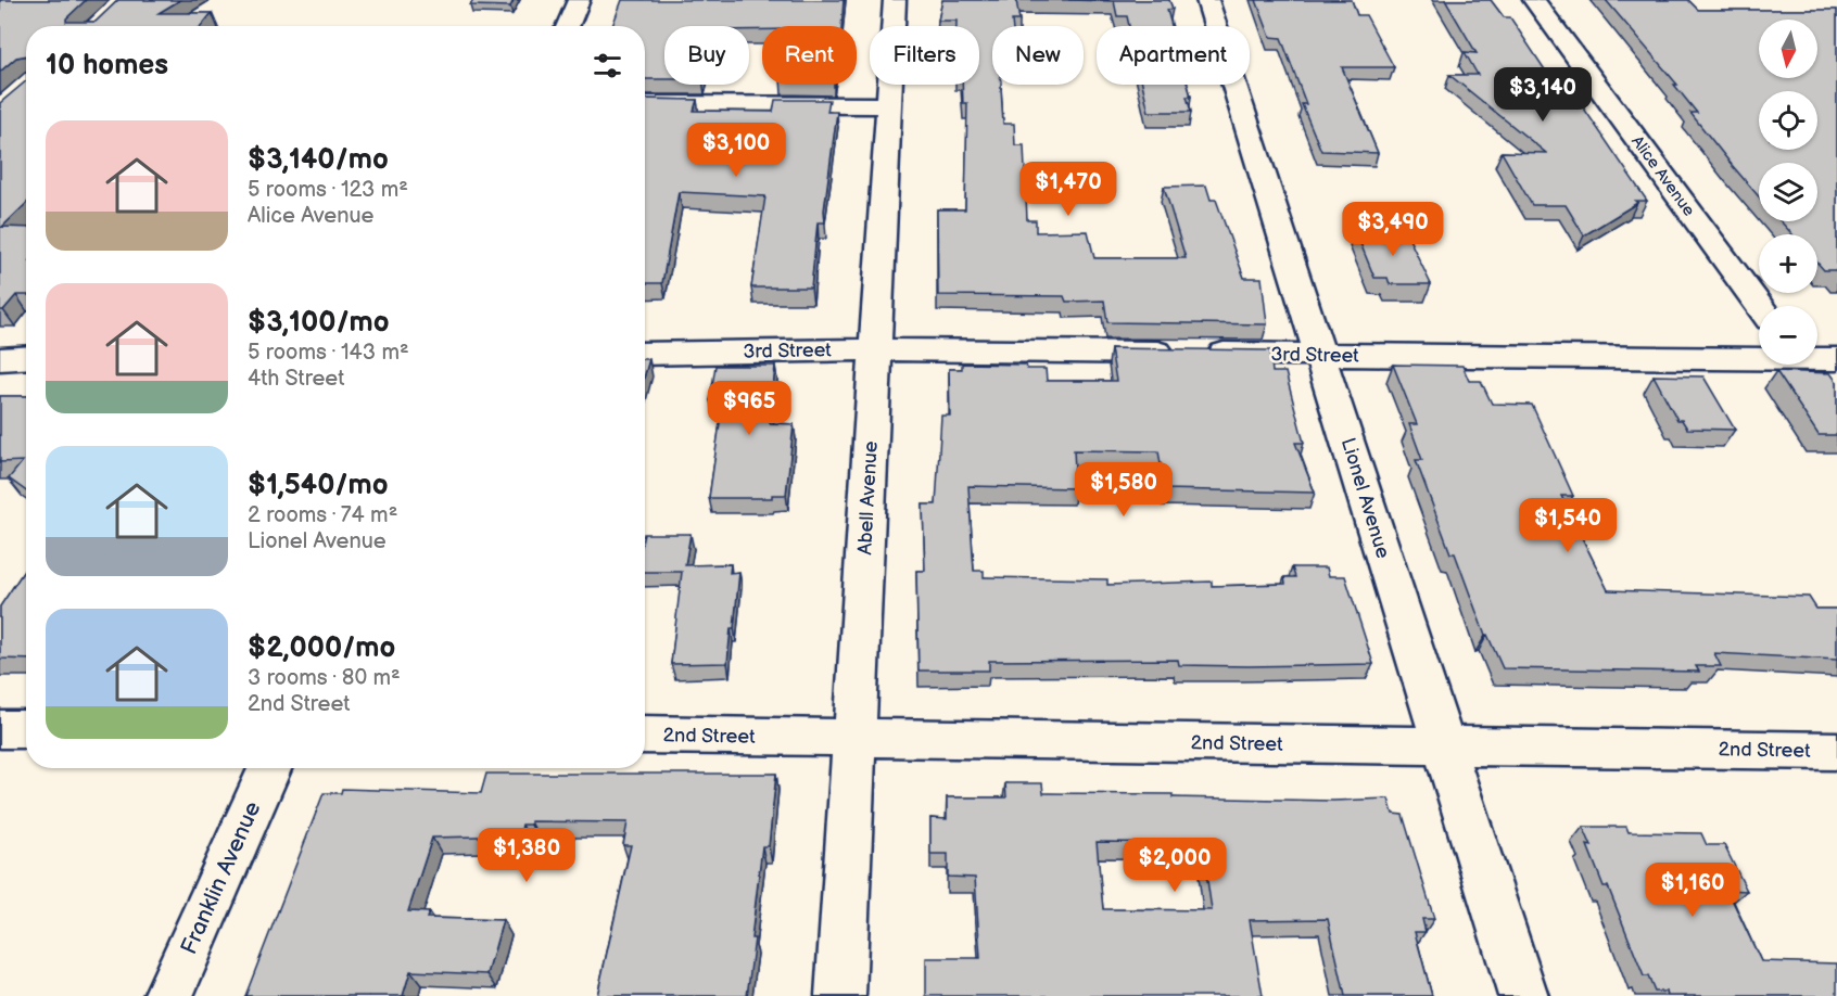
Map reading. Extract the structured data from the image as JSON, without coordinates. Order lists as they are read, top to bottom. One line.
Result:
{"streets":{"street":["Alice Avenue","3rd Street","Abell Avenue","Lionel Avenue","2nd Street","Franklin Avenue"]},"crossings":[["3rd Street","Abell Avenue"],["3rd Street","Lionel Avenue"],["Abell Avenue","2nd Street"],["Lionel Avenue","2nd Street"]],"north":"bottom","page":{"map_buttons":["+","−"],"chip":["Buy","Rent","Filters","New","Apartment"],"heading":"10 homes","price":["$3,140","$3,100","$1,470","$3,490","$965","$1,580","$1,540","$1,380","$2,000","$1,160"],"list":[{"name":"$3,140/mo","note":"5 rooms · 123 m² · Alice Avenue"},{"name":"$3,100/mo","note":"5 rooms · 143 m² · 4th Street"},{"name":"$1,540/mo","note":"2 rooms · 74 m² · Lionel Avenue"},{"name":"$2,000/mo","note":"3 rooms · 80 m² · 2nd Street"}]}}
